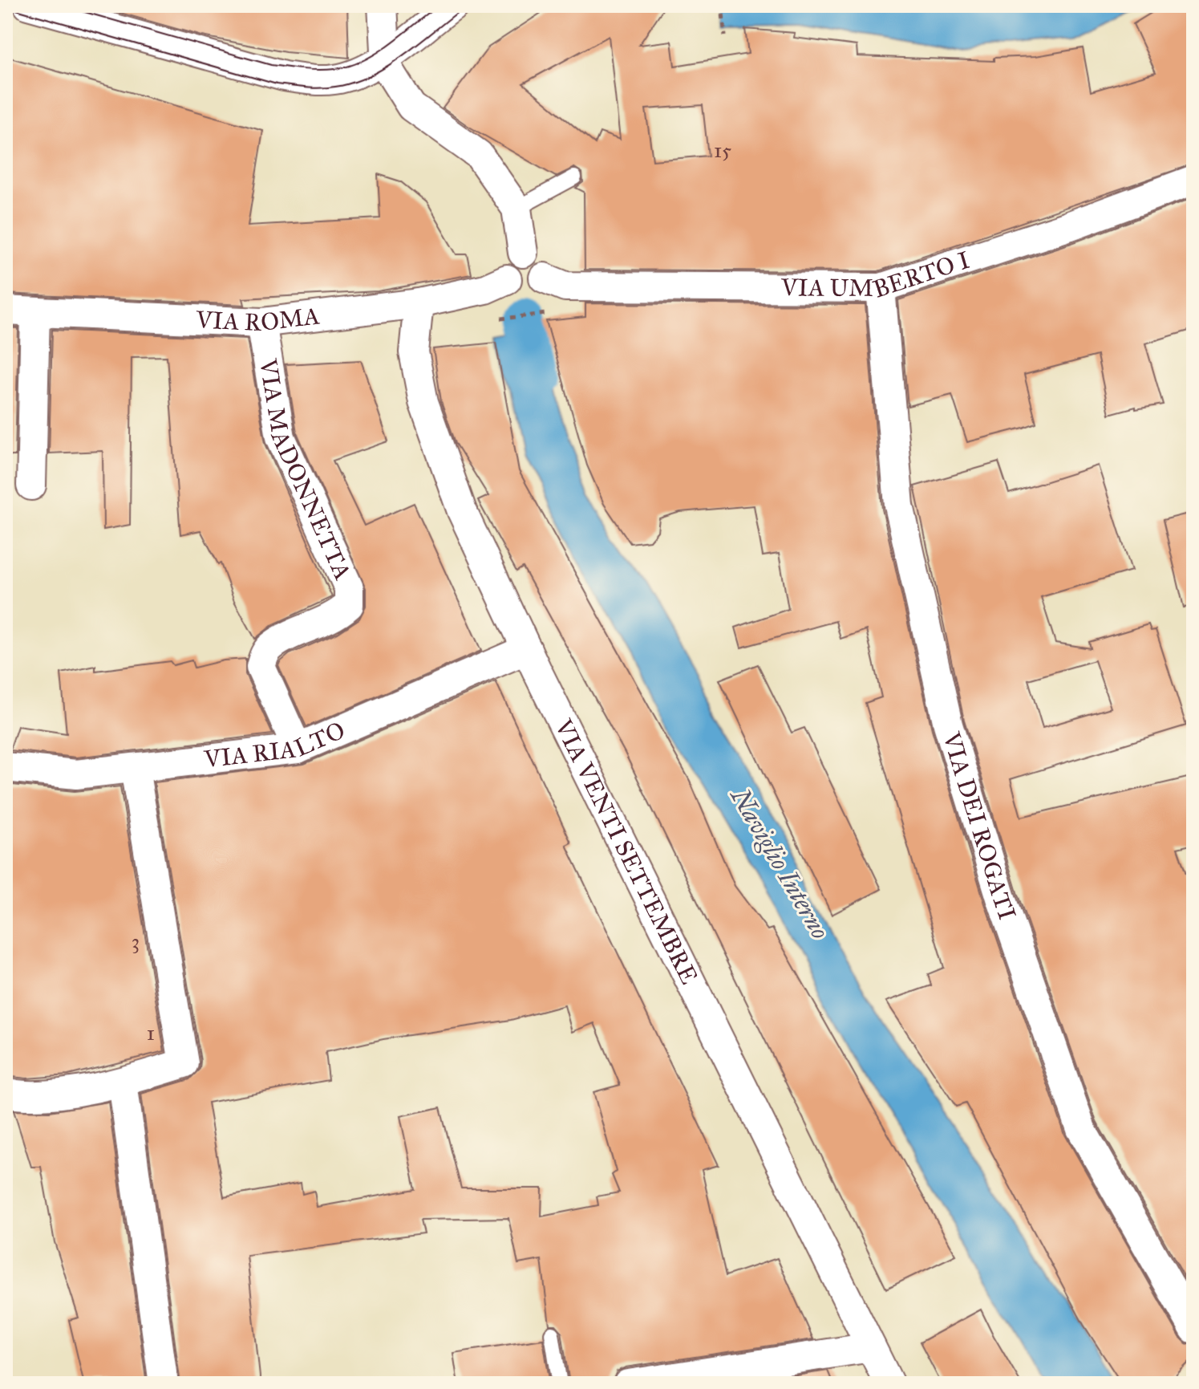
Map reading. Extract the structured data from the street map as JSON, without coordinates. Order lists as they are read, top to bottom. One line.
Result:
{"streets":{"street":["VIA UMBERTO I","VIA ROMA","VIA MADONNETTA","VIA RIALTO","VIA DEI ROGATI","VIA VENTI SETTEMBRE"]},"crossings":[["VIA UMBERTO I","VIA ROMA"],["VIA UMBERTO I","VIA DEI ROGATI"],["VIA ROMA","VIA MADONNETTA"],["VIA ROMA","VIA VENTI SETTEMBRE"],["VIA MADONNETTA","VIA RIALTO"],["VIA RIALTO","VIA VENTI SETTEMBRE"]],"water":["Naviglio Interno"],"house_numbers":["15","3","1"]}
